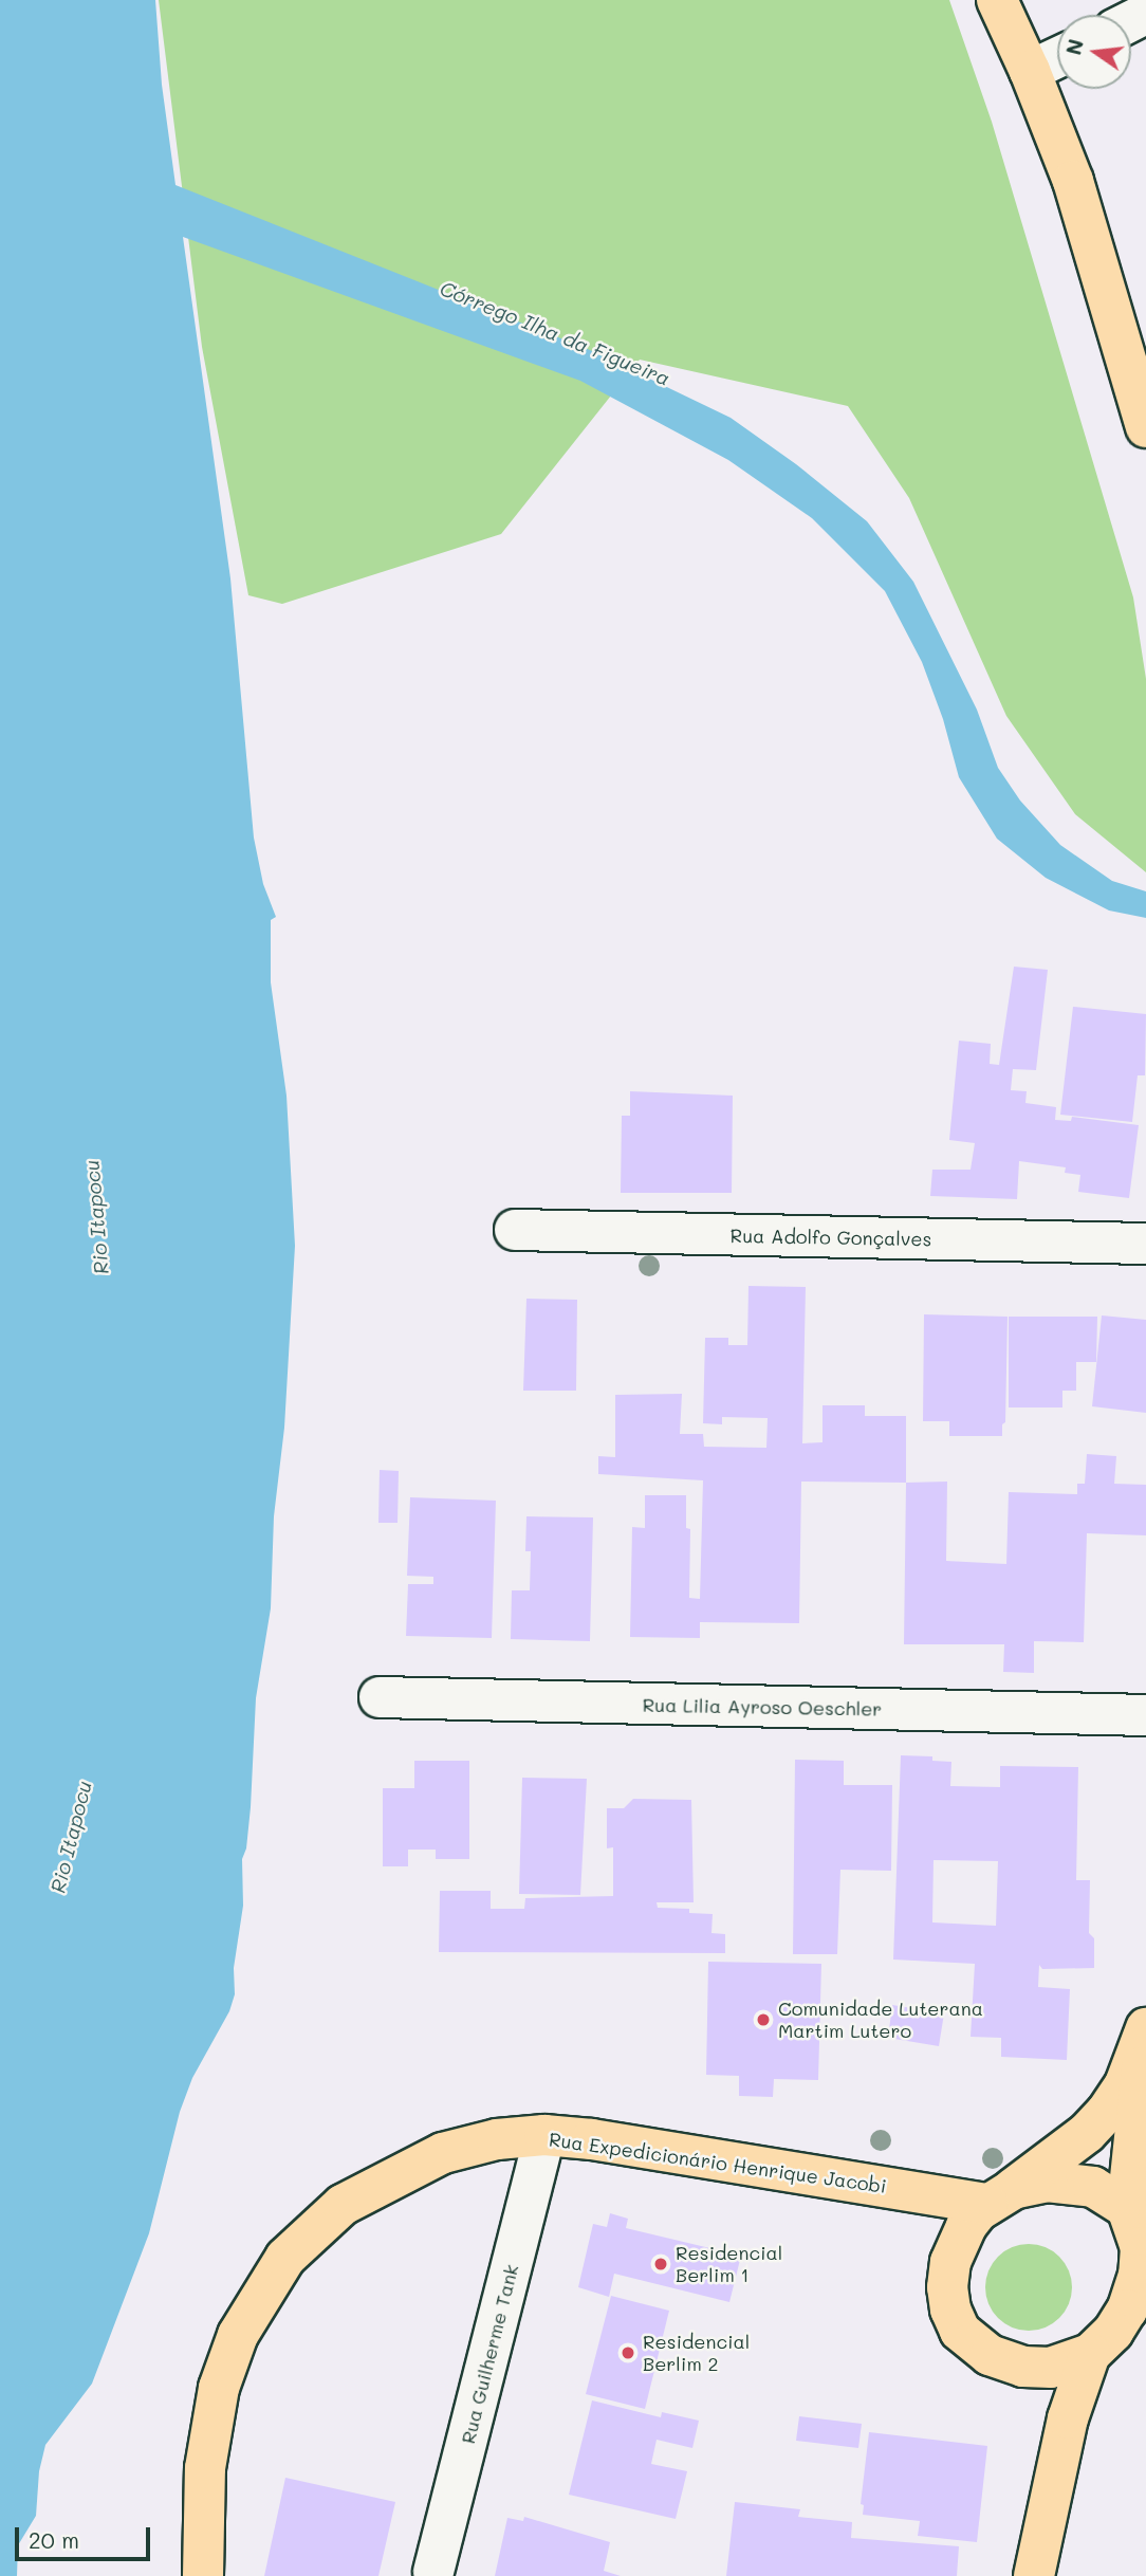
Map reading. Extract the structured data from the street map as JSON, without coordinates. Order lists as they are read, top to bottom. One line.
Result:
{"streets":{"main road":["Rua Expedicionário Henrique Jacobi"],"street":["Rua Adolfo Gonçalves","Rua Lilia Ayroso Oeschler","Rua Guilherme Tank"]},"crossings":[["Rua Expedicionário Henrique Jacobi","Rua Guilherme Tank"]],"water":["Córrego Ilha da Figueira","Rio Itapocu"],"places":["Comunidade Luterana Martim Lutero","Residencial Berlim 1","Residencial Berlim 2"],"scale_bar":"20 m","north":"left"}
